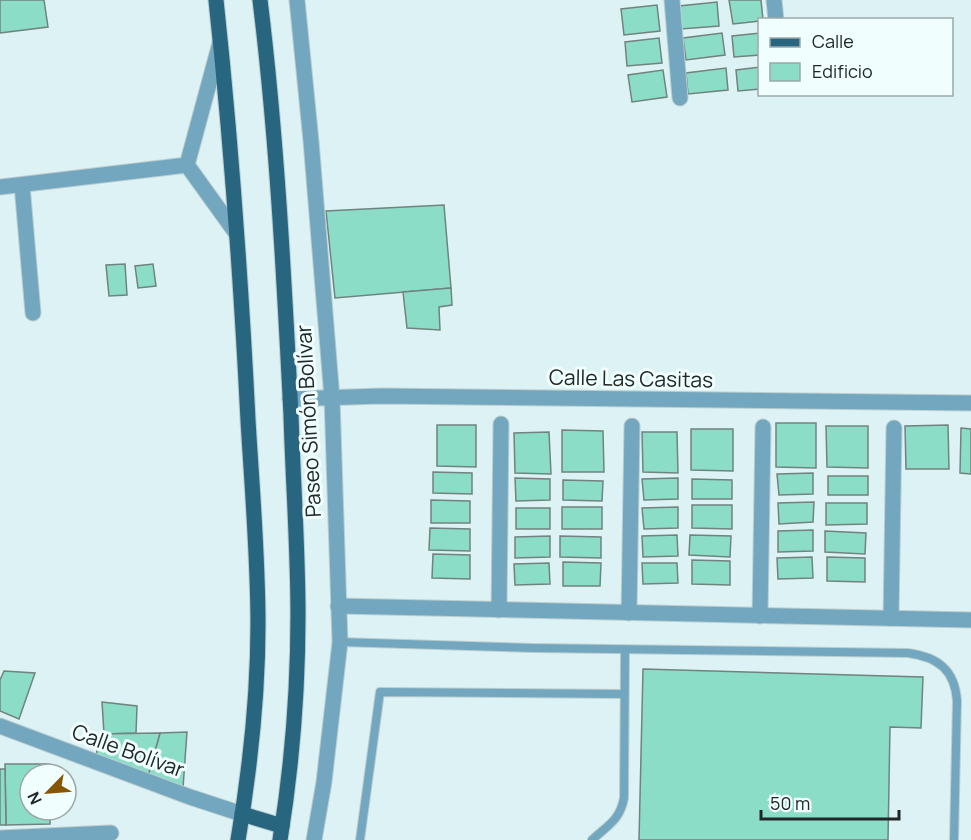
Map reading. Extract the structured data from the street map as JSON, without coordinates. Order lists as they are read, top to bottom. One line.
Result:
{"streets":{"main road":["Paseo Simón Bolívar"],"street":["Calle Las Casitas","Calle Bolívar"]},"crossings":[["Calle Las Casitas","Paseo Simón Bolívar"]],"legend":["Calle","Edificio"],"scale_bar":"50 m","north":"bottom left"}
